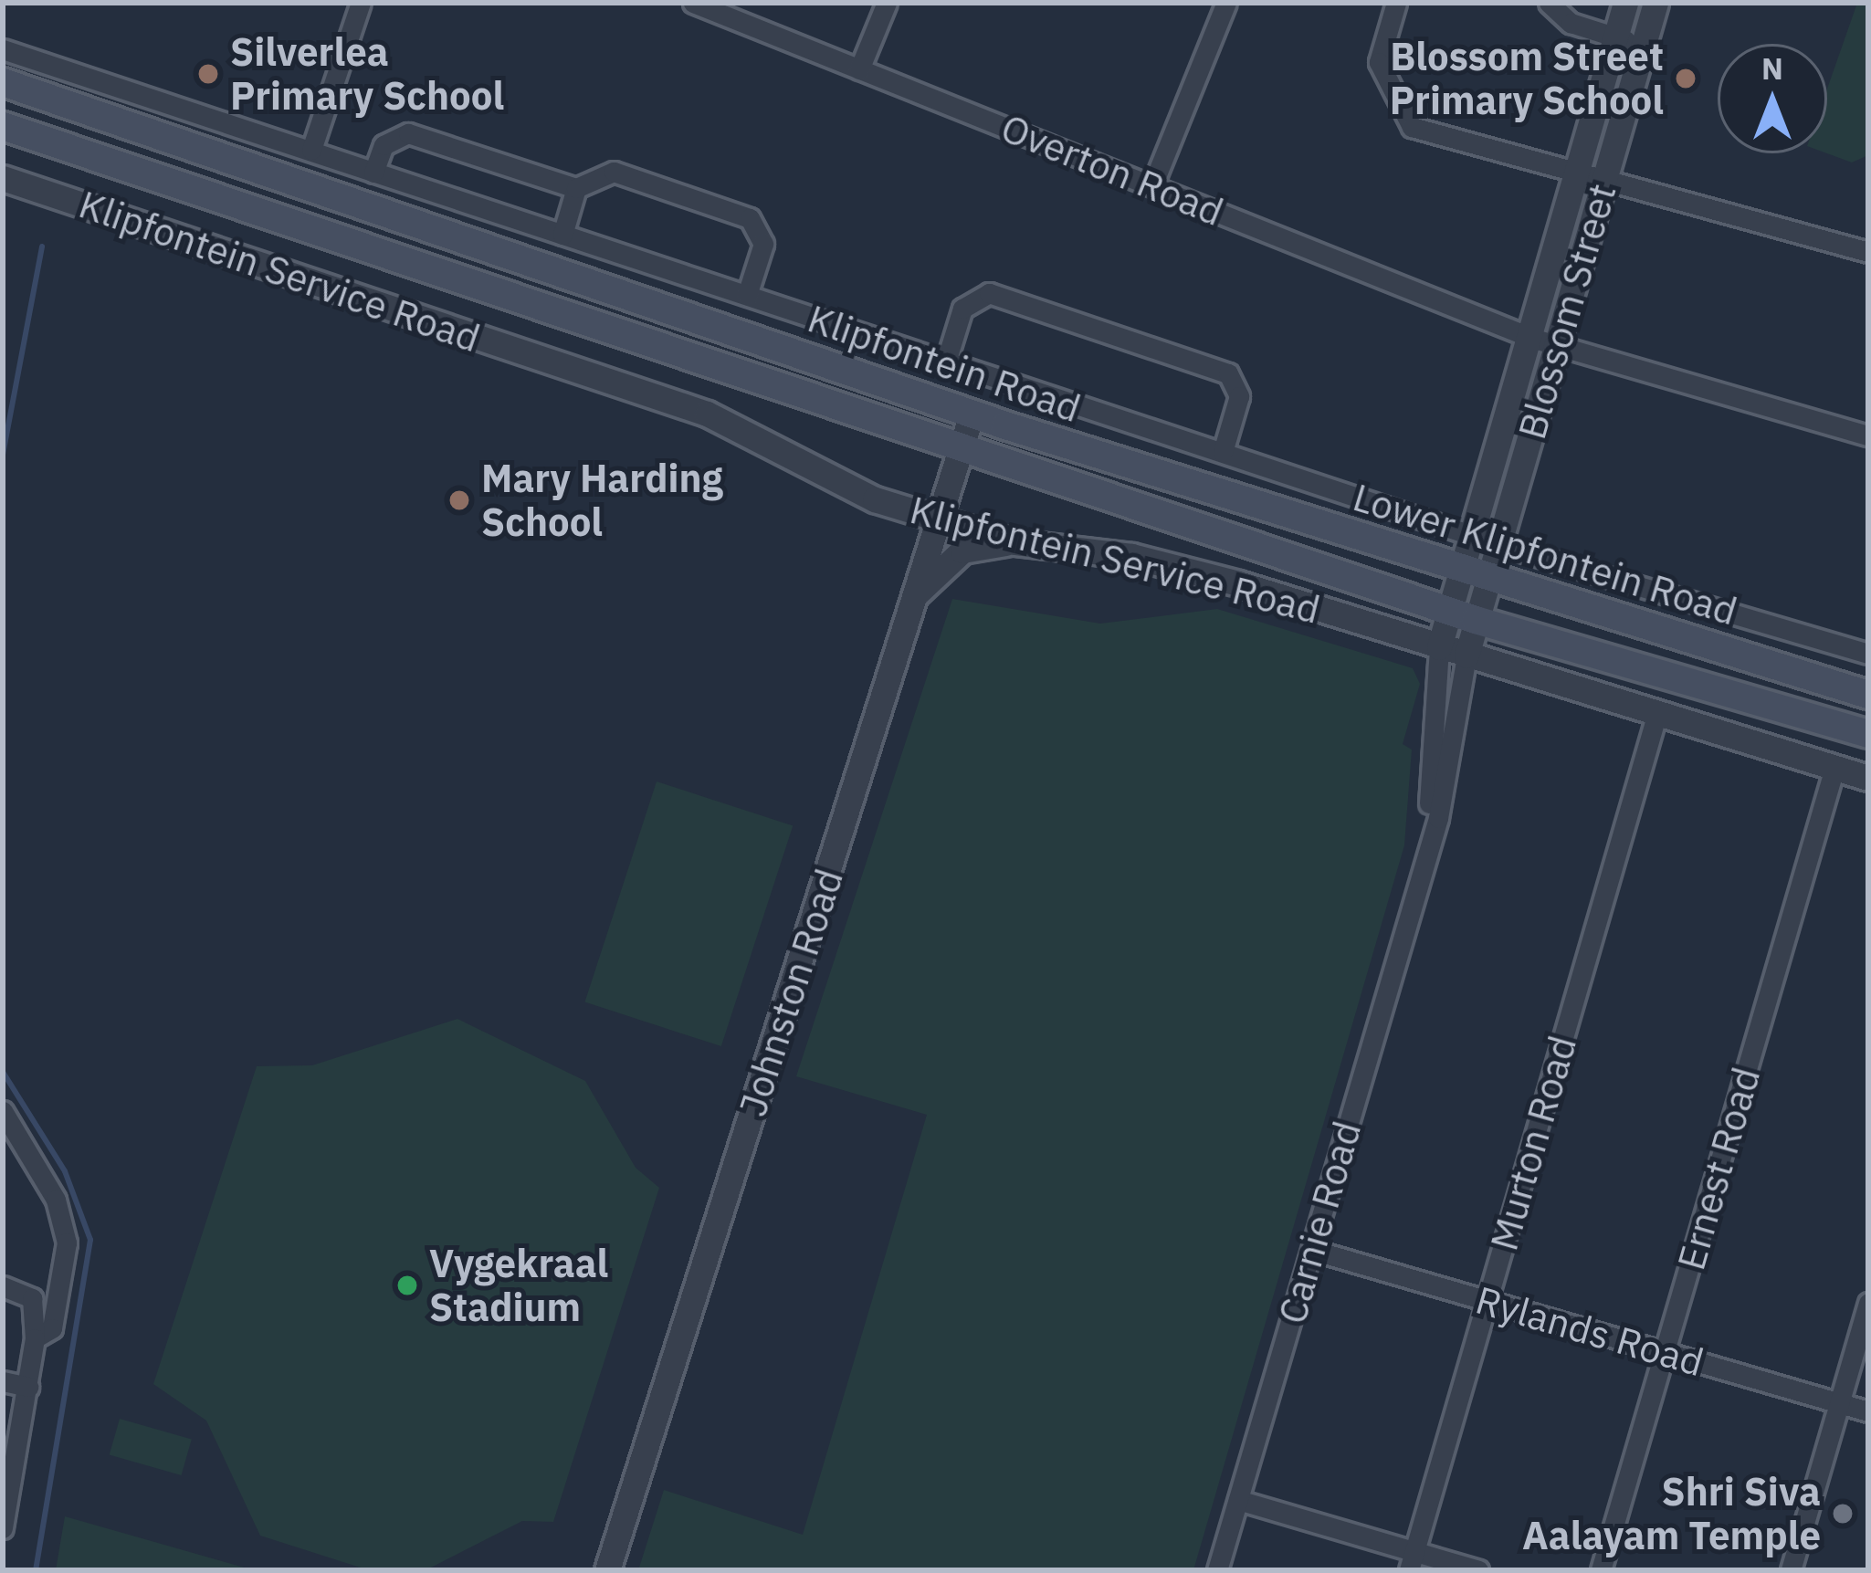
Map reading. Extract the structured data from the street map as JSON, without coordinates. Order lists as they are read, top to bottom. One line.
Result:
{"streets":{"main road":["Klipfontein Road"],"street":["Overton Road","Klipfontein Service Road","Blossom Street","Lower Klipfontein Road","Johnston Road","Murton Road","Ernest Road","Carnie Road","Rylands Road"]},"crossings":[["Overton Road","Blossom Street"],["Klipfontein Service Road","Johnston Road"],["Klipfontein Service Road","Murton Road"],["Klipfontein Service Road","Ernest Road"],["Klipfontein Service Road","Carnie Road"],["Blossom Street","Klipfontein Road"],["Blossom Street","Lower Klipfontein Road"],["Blossom Street","Carnie Road"],["Klipfontein Road","Johnston Road"],["Klipfontein Road","Carnie Road"],["Murton Road","Rylands Road"],["Ernest Road","Rylands Road"],["Carnie Road","Rylands Road"]],"places":["Silverlea Primary School","Blossom Street Primary School","Mary Harding School","Vygekraal Stadium","Shri Siva Aalayam Temple"],"north":"top"}
